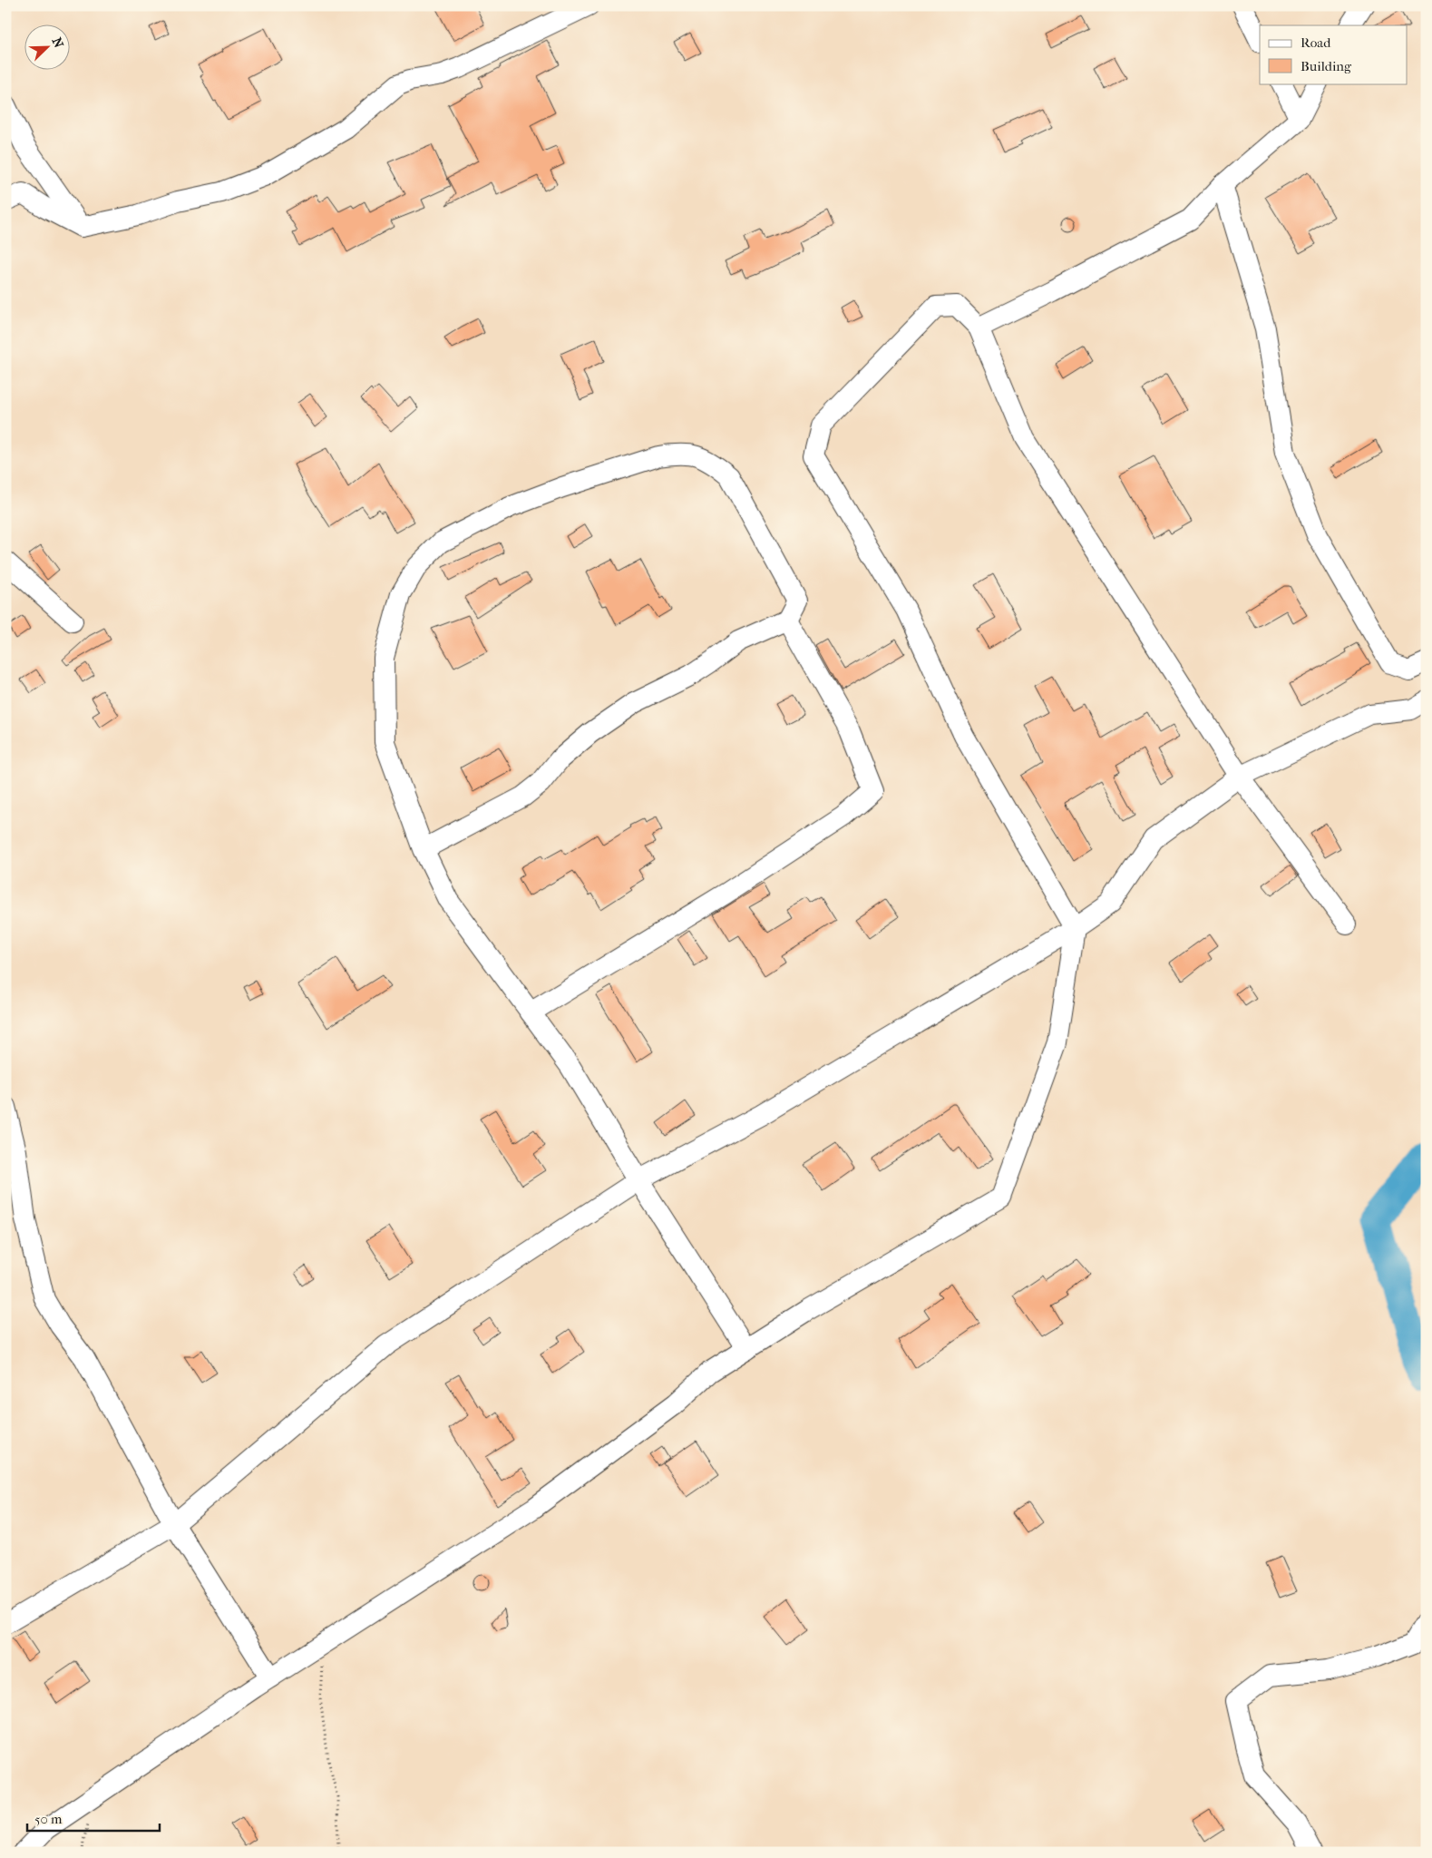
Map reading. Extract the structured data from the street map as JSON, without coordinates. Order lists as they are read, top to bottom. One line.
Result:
{"legend":["Road","Building"],"scale_bar":"50 m","north":"top right"}
